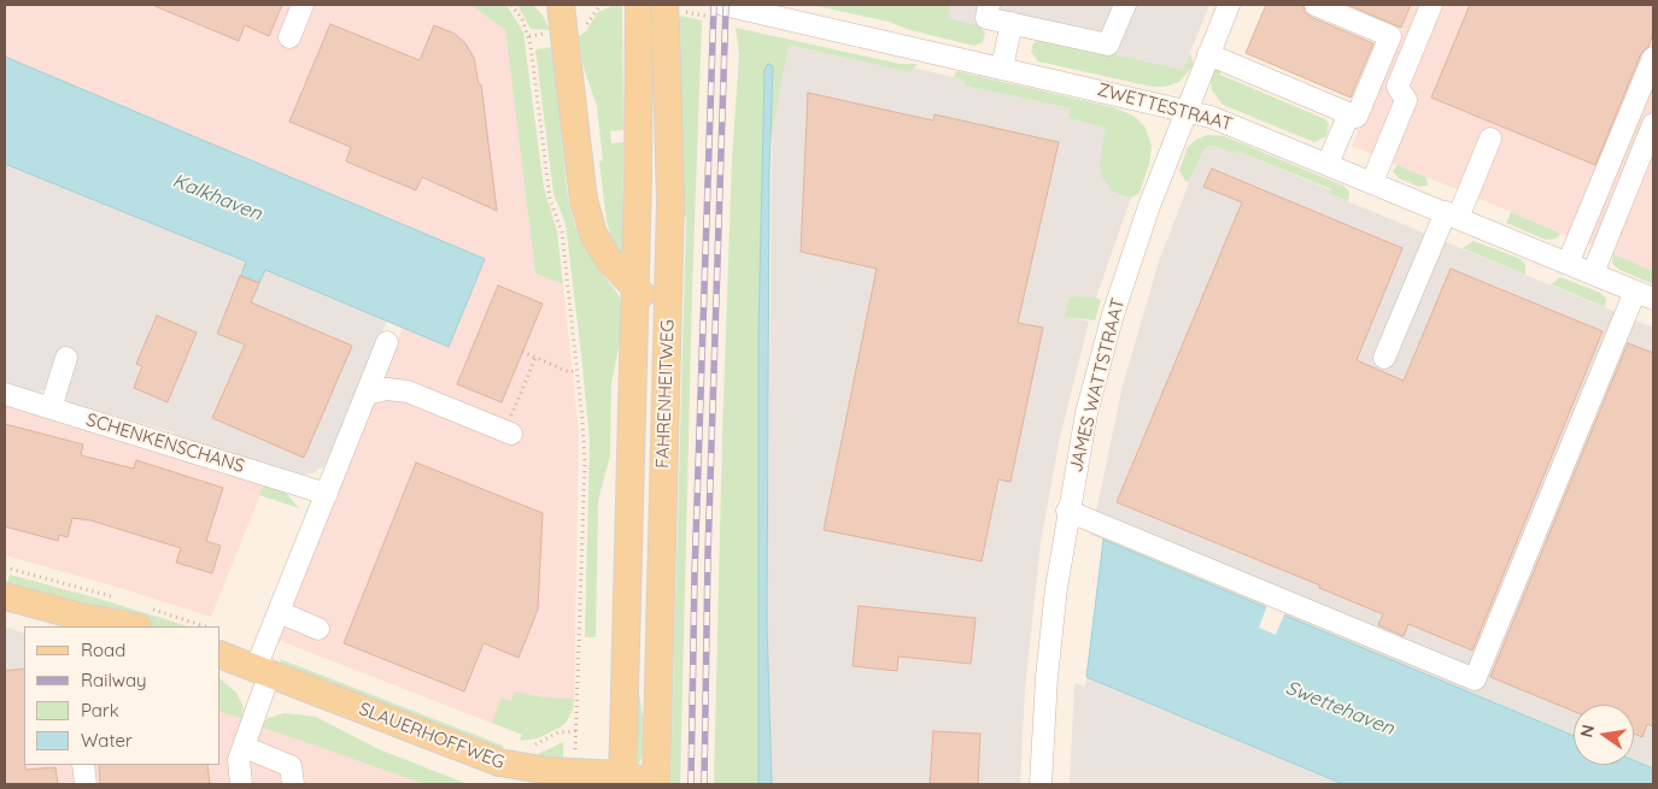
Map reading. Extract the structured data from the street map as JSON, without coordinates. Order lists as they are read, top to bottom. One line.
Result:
{"streets":{"main road":["FAHRENHEITWEG","SLAUERHOFFWEG"],"street":["ZWETTESTRAAT","JAMES WATTSTRAAT","SCHENKENSCHANS"]},"crossings":[["ZWETTESTRAAT","JAMES WATTSTRAAT"],["FAHRENHEITWEG","SLAUERHOFFWEG"]],"water":["Kalkhaven","Swettehaven"],"legend":["Road","Railway","Park","Water"],"north":"left"}
